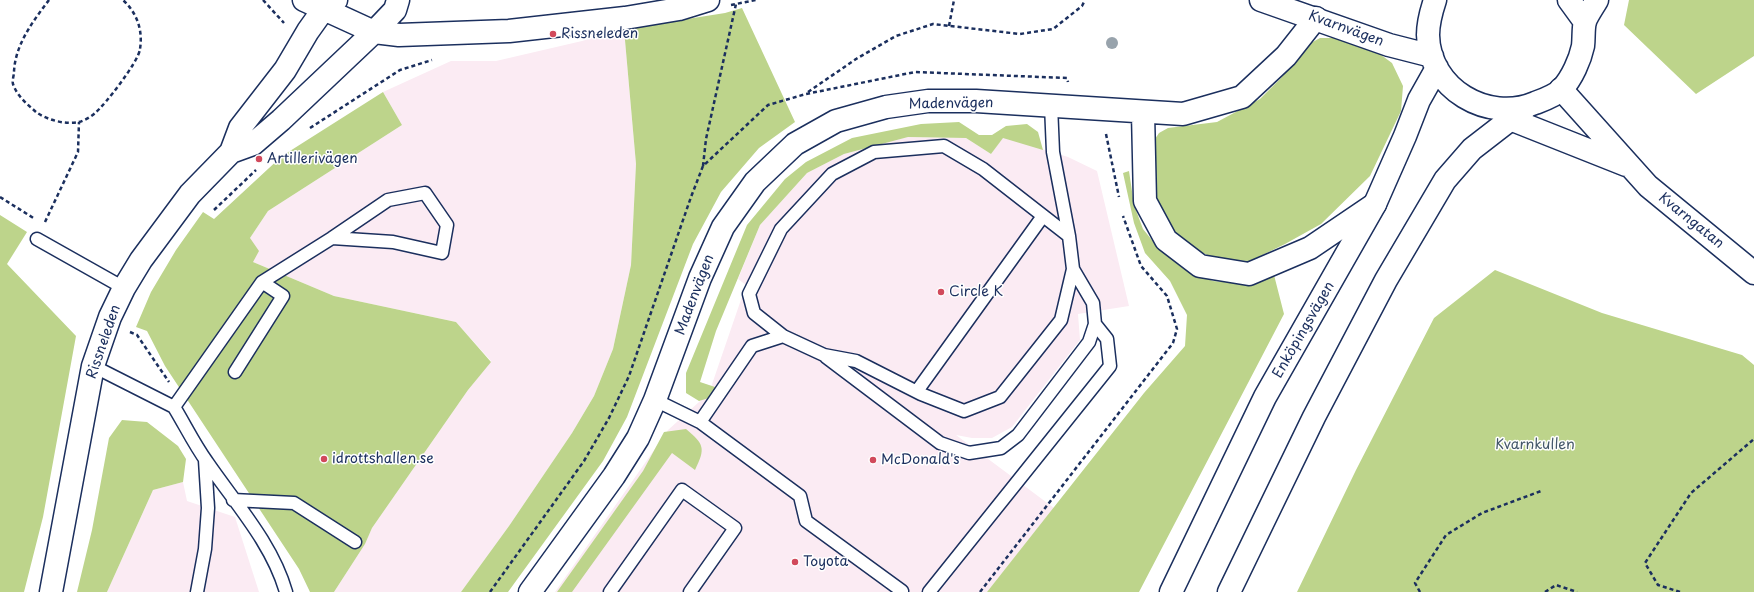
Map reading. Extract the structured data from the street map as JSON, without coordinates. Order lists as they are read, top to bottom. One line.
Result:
{"streets":{"street":["Kvarnvägen","Madenvägen","Kvarngatan","Enköpingsvägen","Rissneleden"]},"crossings":[["Kvarnvägen","Madenvägen"],["Kvarnvägen","Enköpingsvägen"]],"parks":["Kvarnkullen"],"places":["Rissneleden","Artillerivägen","Circle K","idrottshallen.se","McDonald's","Toyota"]}
